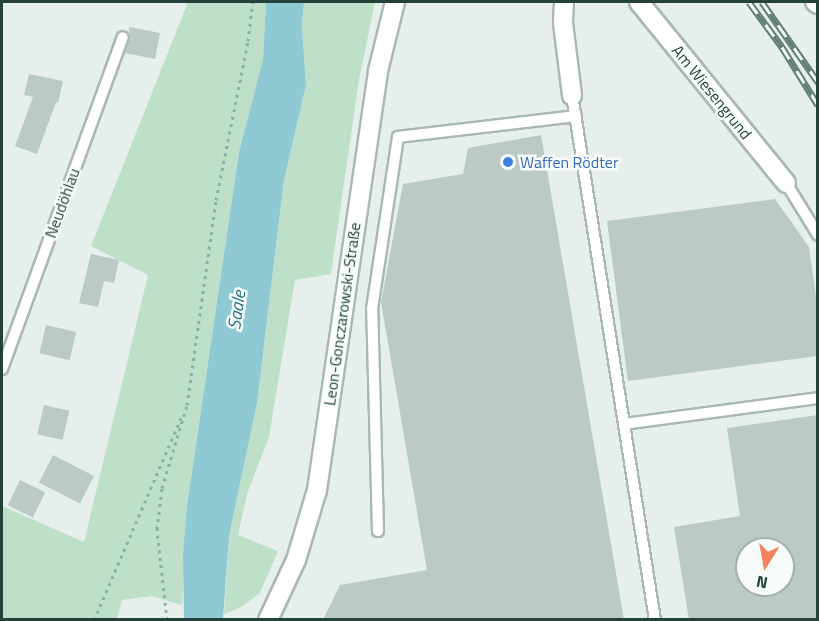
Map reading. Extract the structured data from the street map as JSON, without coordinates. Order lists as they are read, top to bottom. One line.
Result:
{"streets":{"street":["Am Wiesengrund","Leon-Gonczarowski-Straße"],"lane":["Neudöhlau"]},"water":["Saale"],"places":["Waffen Rödter"],"north":"bottom"}
